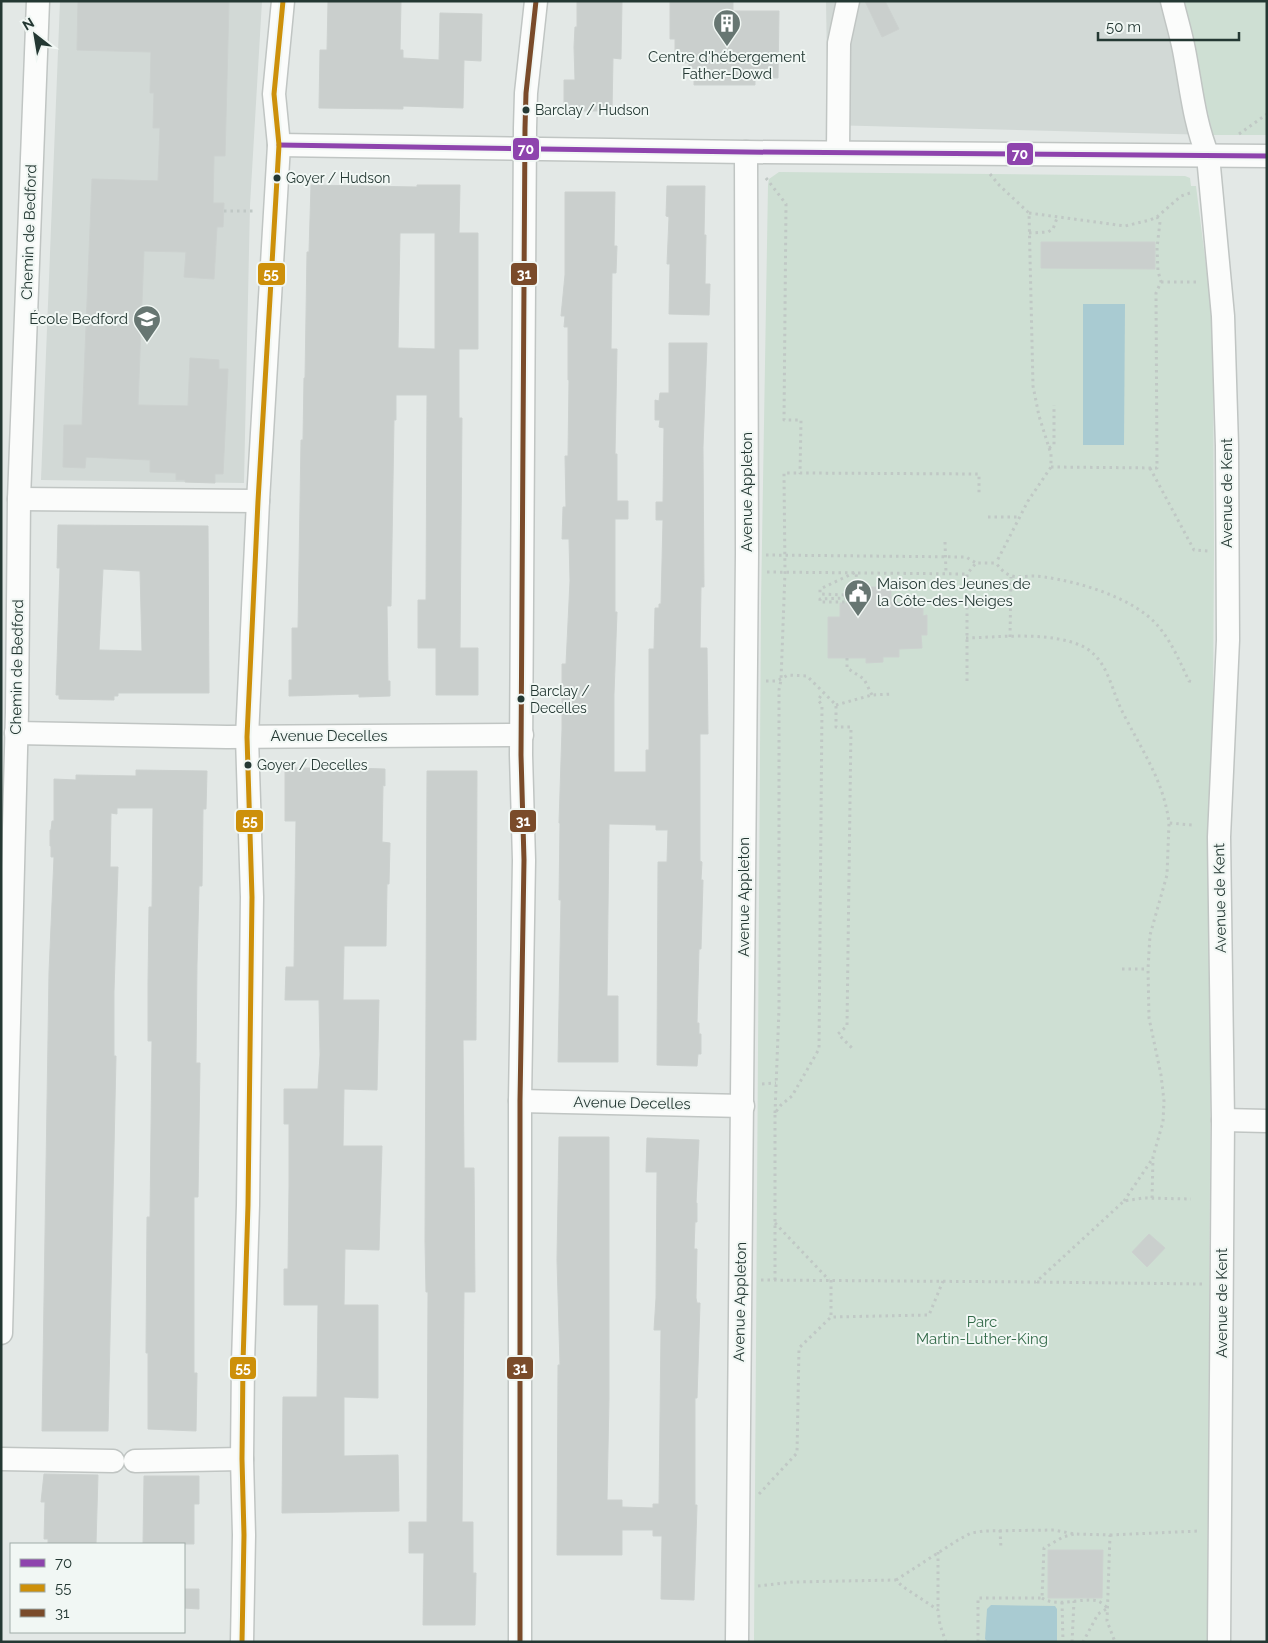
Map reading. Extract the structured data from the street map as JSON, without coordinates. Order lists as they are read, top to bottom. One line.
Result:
{"streets":{"street":["Chemin de Bedford","Avenue Appleton","Avenue de Kent","Avenue Decelles"]},"crossings":[["Chemin de Bedford","Avenue Decelles"],["Avenue Appleton","Avenue Decelles"]],"parks":["Parc Martin-Luther-King"],"places":{"building":["Centre d'hébergement Father-Dowd"],"other":["Barclay / Hudson","Goyer / Hudson","Barclay / Decelles","Goyer / Decelles"],"school or university":["École Bedford"],"public building":["Maison des Jeunes de la Côte-des-Neiges"]},"lines":["transit line 55","transit line 31","transit line 70"],"legend":["70","55","31"],"scale_bar":"50 m","north":"top left"}
